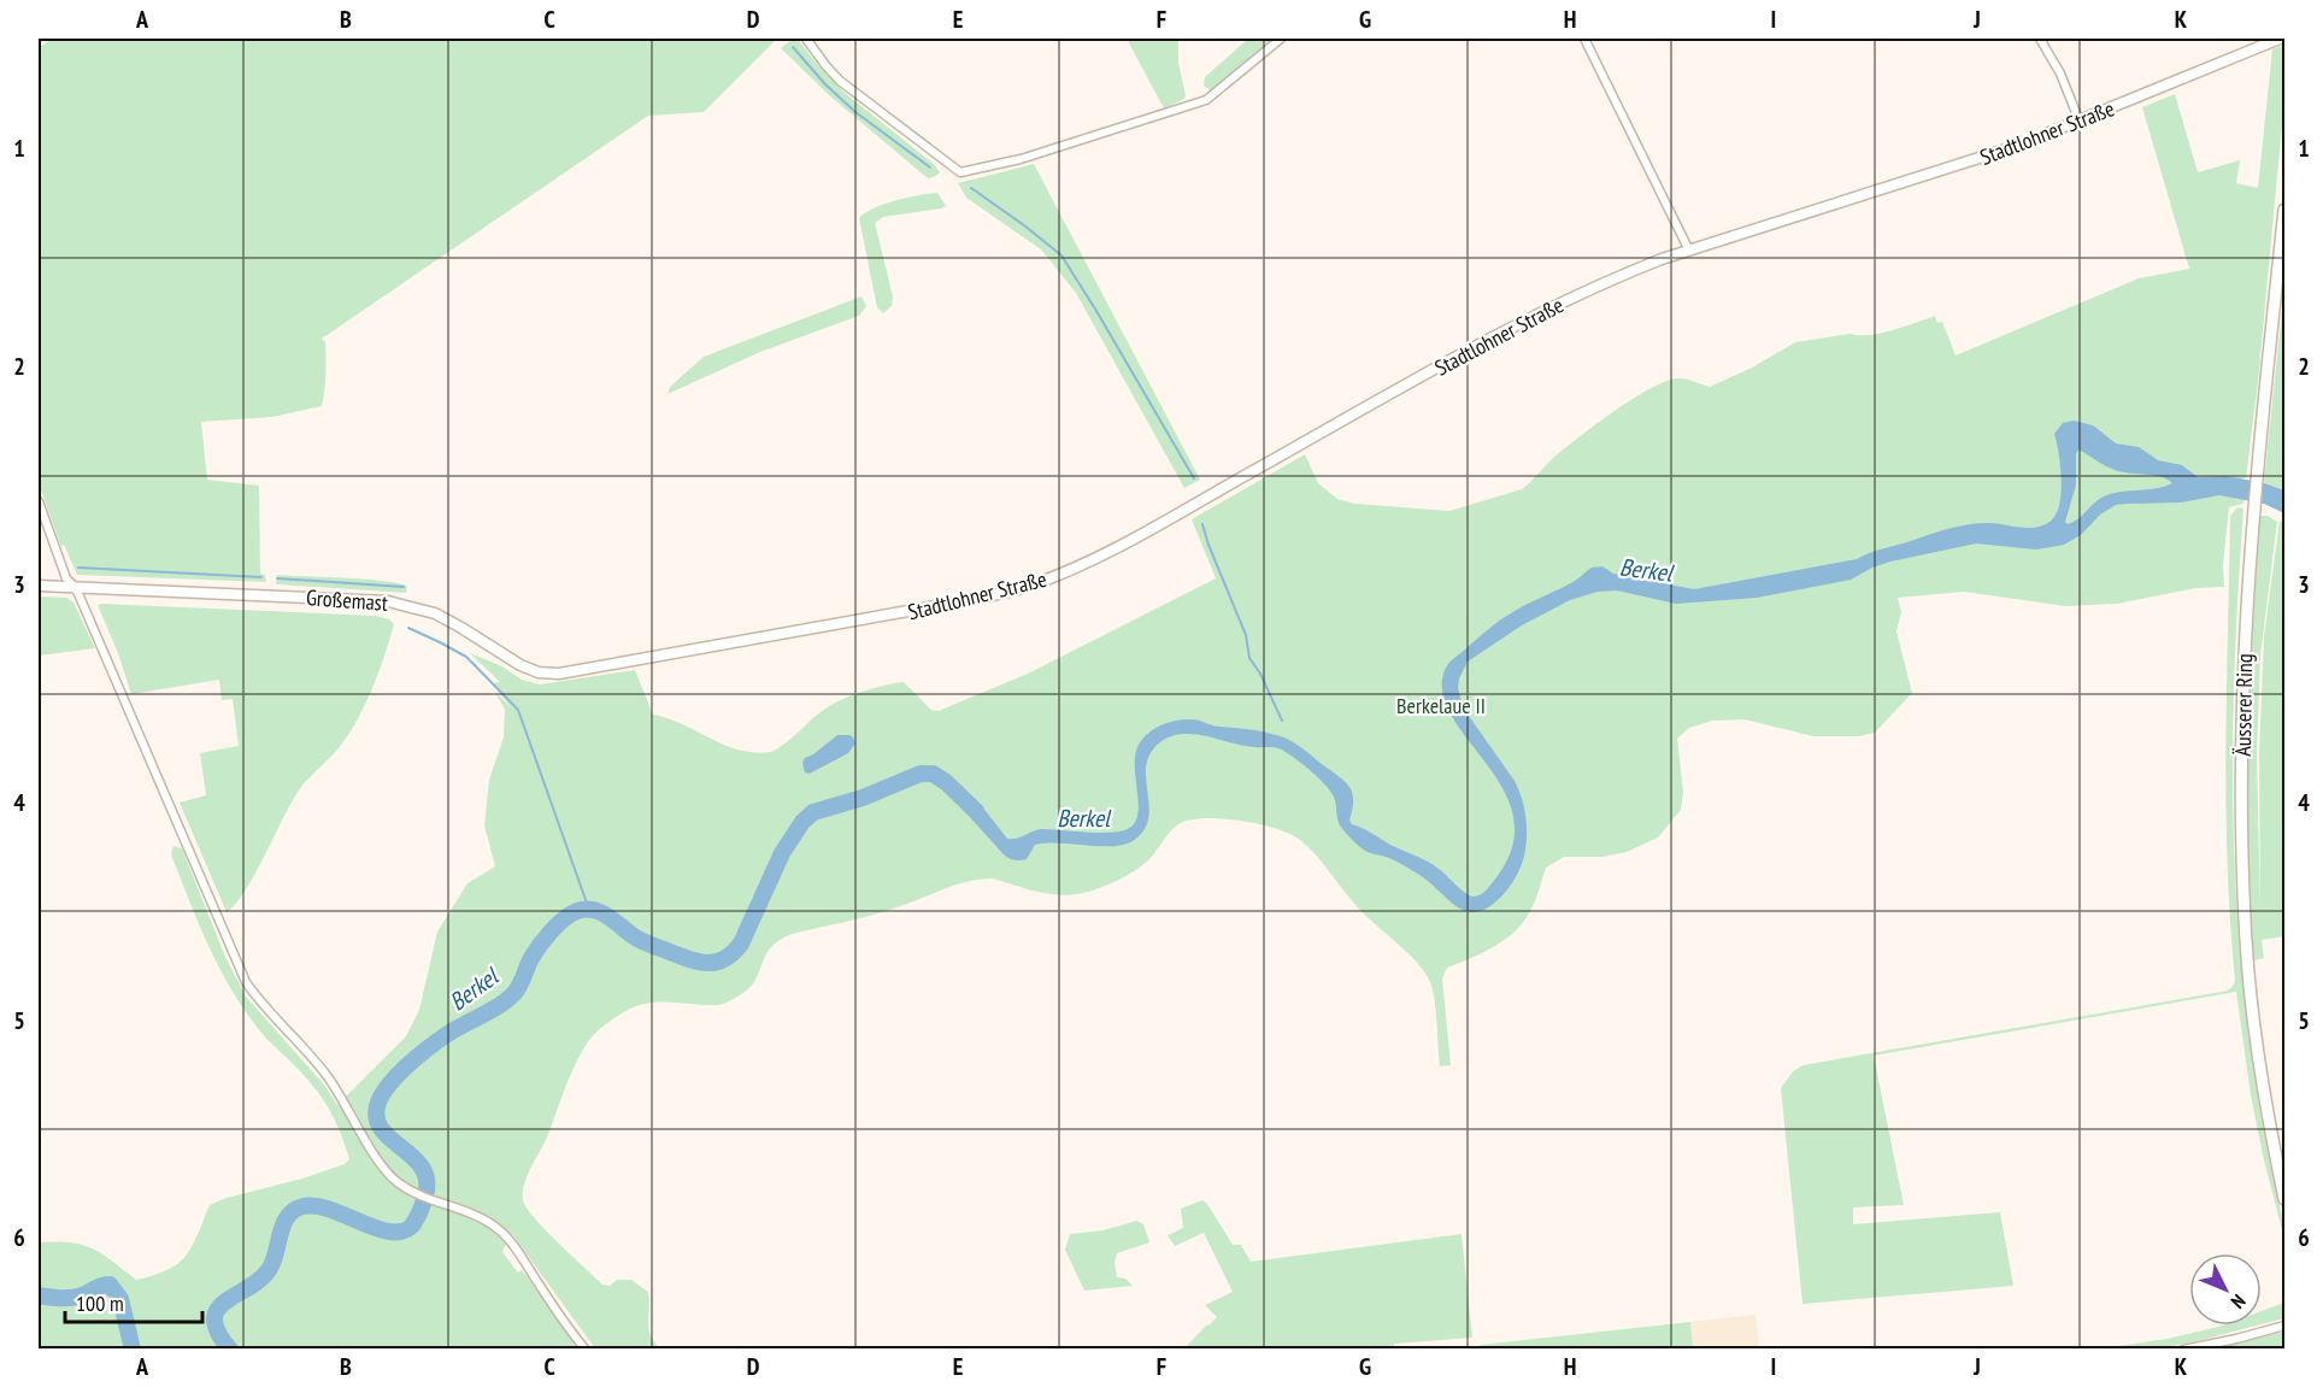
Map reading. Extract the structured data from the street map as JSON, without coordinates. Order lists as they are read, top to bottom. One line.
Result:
{"streets":{"main road":["Äusserer Ring"],"street":["Stadtlohner Straße","Großemast"]},"crossings":[["Stadtlohner Straße","Großemast"]],"water":["Berkel"],"parks":["Berkelaue II"],"scale_bar":"100 m","north":"bottom right","grid":{"columns":["A","B","C","D","E","F","G","H","I","J","K"],"rows":["1","2","3","4","5","6"]}}
